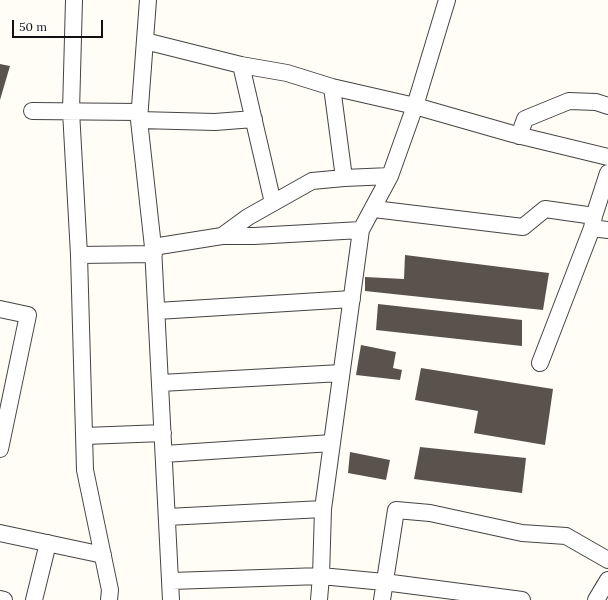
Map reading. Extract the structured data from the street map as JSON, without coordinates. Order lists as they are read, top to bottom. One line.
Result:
{"scale_bar":"50 m"}
